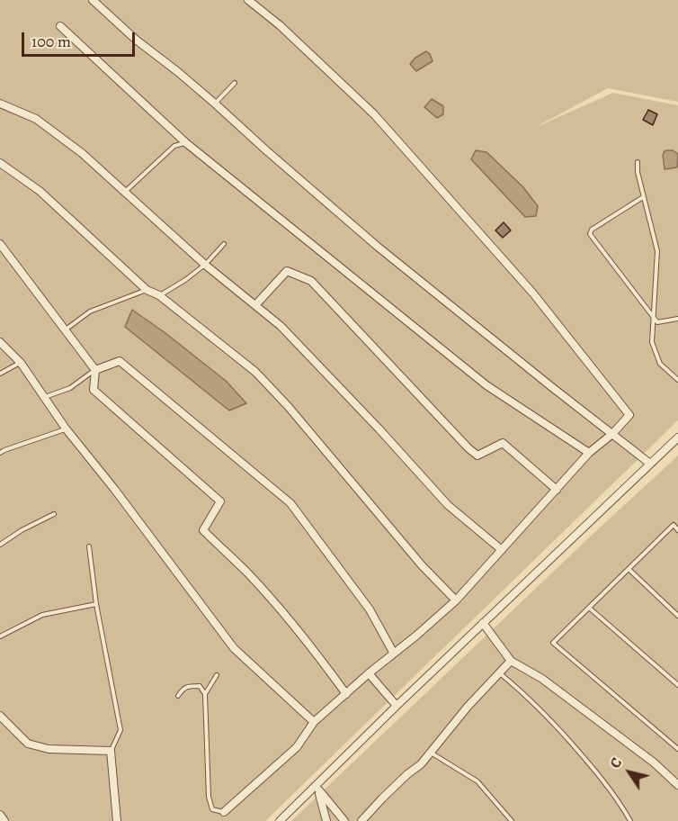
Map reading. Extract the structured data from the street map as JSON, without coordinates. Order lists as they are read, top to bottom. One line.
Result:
{"scale_bar":"100 m","north":"top left"}
